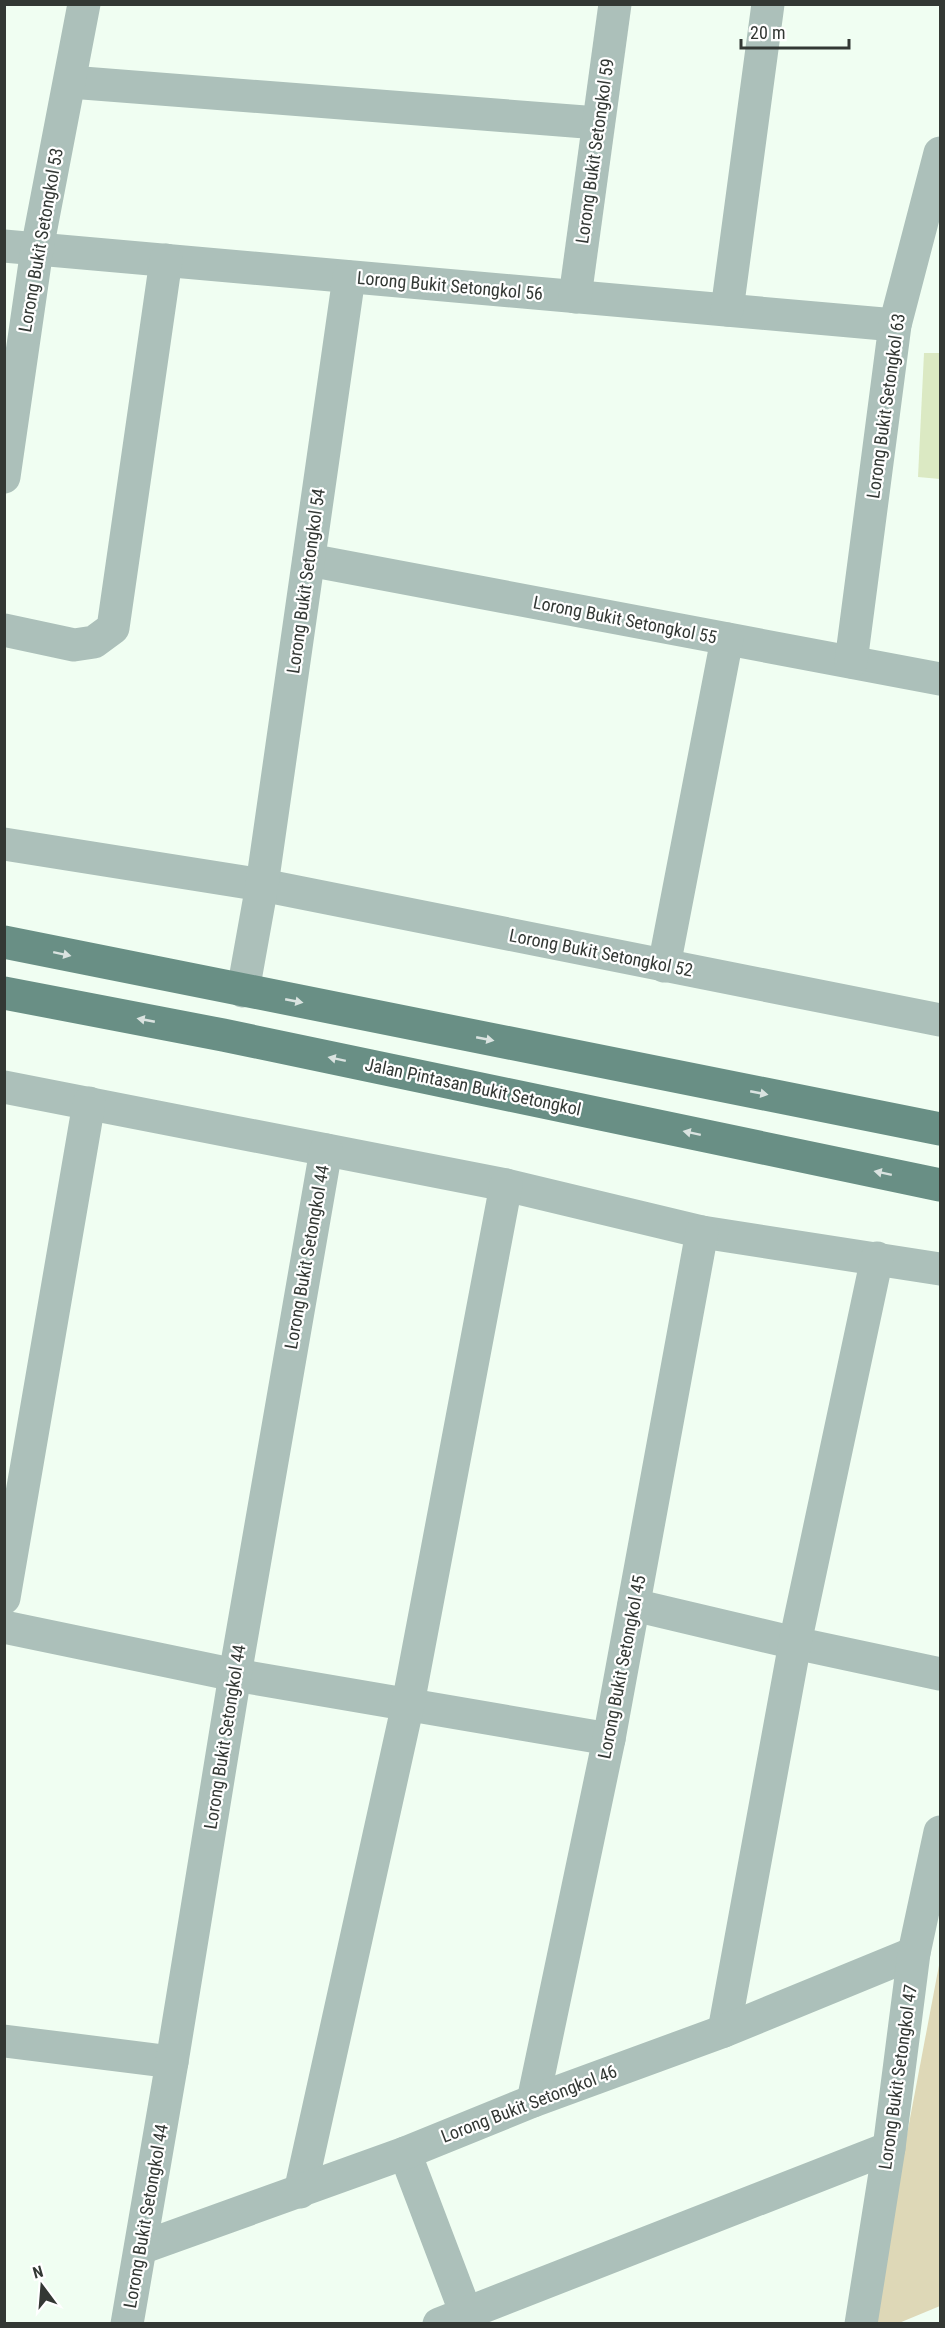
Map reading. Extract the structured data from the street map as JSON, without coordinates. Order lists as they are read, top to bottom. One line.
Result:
{"streets":{"main road":["Jalan Pintasan Bukit Setongkol"],"street":["Lorong Bukit Setongkol 59","Lorong Bukit Setongkol 53","Lorong Bukit Setongkol 56","Lorong Bukit Setongkol 63","Lorong Bukit Setongkol 54","Lorong Bukit Setongkol 55","Lorong Bukit Setongkol 52","Lorong Bukit Setongkol 44","Lorong Bukit Setongkol 45","Lorong Bukit Setongkol 47","Lorong Bukit Setongkol 46"]},"crossings":[["Lorong Bukit Setongkol 59","Lorong Bukit Setongkol 56"],["Lorong Bukit Setongkol 53","Lorong Bukit Setongkol 56"],["Lorong Bukit Setongkol 56","Lorong Bukit Setongkol 63"],["Lorong Bukit Setongkol 56","Lorong Bukit Setongkol 54"],["Lorong Bukit Setongkol 63","Lorong Bukit Setongkol 55"],["Lorong Bukit Setongkol 54","Lorong Bukit Setongkol 55"],["Lorong Bukit Setongkol 54","Lorong Bukit Setongkol 52"],["Lorong Bukit Setongkol 44","Lorong Bukit Setongkol 46"],["Lorong Bukit Setongkol 45","Lorong Bukit Setongkol 46"],["Lorong Bukit Setongkol 47","Lorong Bukit Setongkol 46"]],"scale_bar":"20 m","north":"top"}
